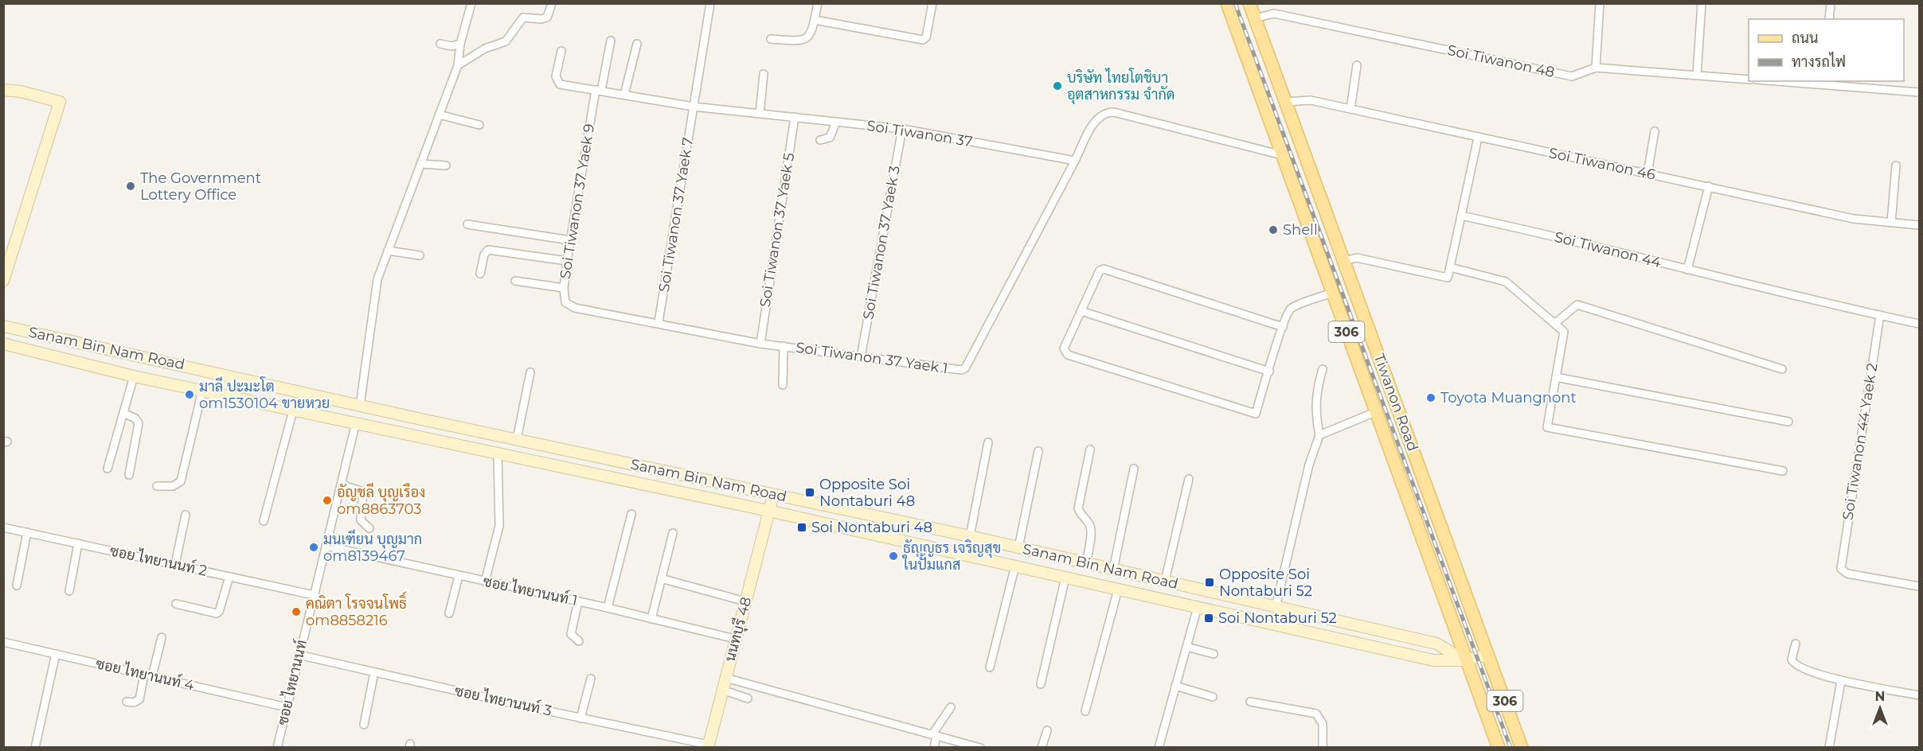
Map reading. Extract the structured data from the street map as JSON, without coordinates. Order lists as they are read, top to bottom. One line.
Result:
{"streets":{"main road":["306","Sanam Bin Nam Road","Tiwanon Road","นนทบุรี 48"],"street":["Soi Tiwanon 48","Soi Tiwanon 37","Soi Tiwanon 46","Soi Tiwanon 37 Yaek 9","Soi Tiwanon 37 Yaek 7","Soi Tiwanon 37 Yaek 5","Soi Tiwanon 37 Yaek 3","Soi Tiwanon 44","Soi Tiwanon 37 Yaek 1","Soi Tiwanon 44 Yaek 2","ซอย ไทยานนท์ 2","ซอย ไทยานนท์ 1","ซอย ไทยานนท์ 4","ซอย ไทยานนท์","ซอย ไทยานนท์ 3"]},"crossings":[["Soi Tiwanon 48","Tiwanon Road"],["Soi Tiwanon 37","Soi Tiwanon 37 Yaek 9"],["Soi Tiwanon 37","Soi Tiwanon 37 Yaek 7"],["Soi Tiwanon 37","Soi Tiwanon 37 Yaek 5"],["Soi Tiwanon 37","Soi Tiwanon 37 Yaek 3"],["Soi Tiwanon 37","Soi Tiwanon 37 Yaek 1"],["Soi Tiwanon 46","Tiwanon Road"],["Soi Tiwanon 37 Yaek 9","Soi Tiwanon 37 Yaek 1"],["Soi Tiwanon 37 Yaek 7","Soi Tiwanon 37 Yaek 1"],["Soi Tiwanon 37 Yaek 5","Soi Tiwanon 37 Yaek 1"],["Soi Tiwanon 37 Yaek 3","Soi Tiwanon 37 Yaek 1"],["Soi Tiwanon 44","Soi Tiwanon 44 Yaek 2"],["Sanam Bin Nam Road","Tiwanon Road"],["Sanam Bin Nam Road","นนทบุรี 48"],["Sanam Bin Nam Road","ซอย ไทยานนท์"],["ซอย ไทยานนท์ 2","ซอย ไทยานนท์"],["ซอย ไทยานนท์ 1","นนทบุรี 48"],["ซอย ไทยานนท์ 1","ซอย ไทยานนท์"],["นนทบุรี 48","ซอย ไทยานนท์ 3"],["ซอย ไทยานนท์ 4","ซอย ไทยานนท์"],["ซอย ไทยานนท์","ซอย ไทยานนท์ 3"]],"places":{"other":["บริษัท ไทยโตชิบา อุตสาหกรรม จำกัด","The Government Lottery Office","Shell","มาลี ปะมะโต om1530104 ขายหวย","Toyota Muangnont","อัญชลี บุญเรือง om8863703","มนเฑียน บุญมาก om8139467","ธัญญธร เจริญสุข ในปั้มแกส","คณิตา โรจจนโพธิ์ om8858216"],"transit":["Opposite Soi Nontaburi 48","Soi Nontaburi 48","Opposite Soi Nontaburi 52","Soi Nontaburi 52"]},"legend":["ถนน","ทางรถไฟ"],"north":"top"}
